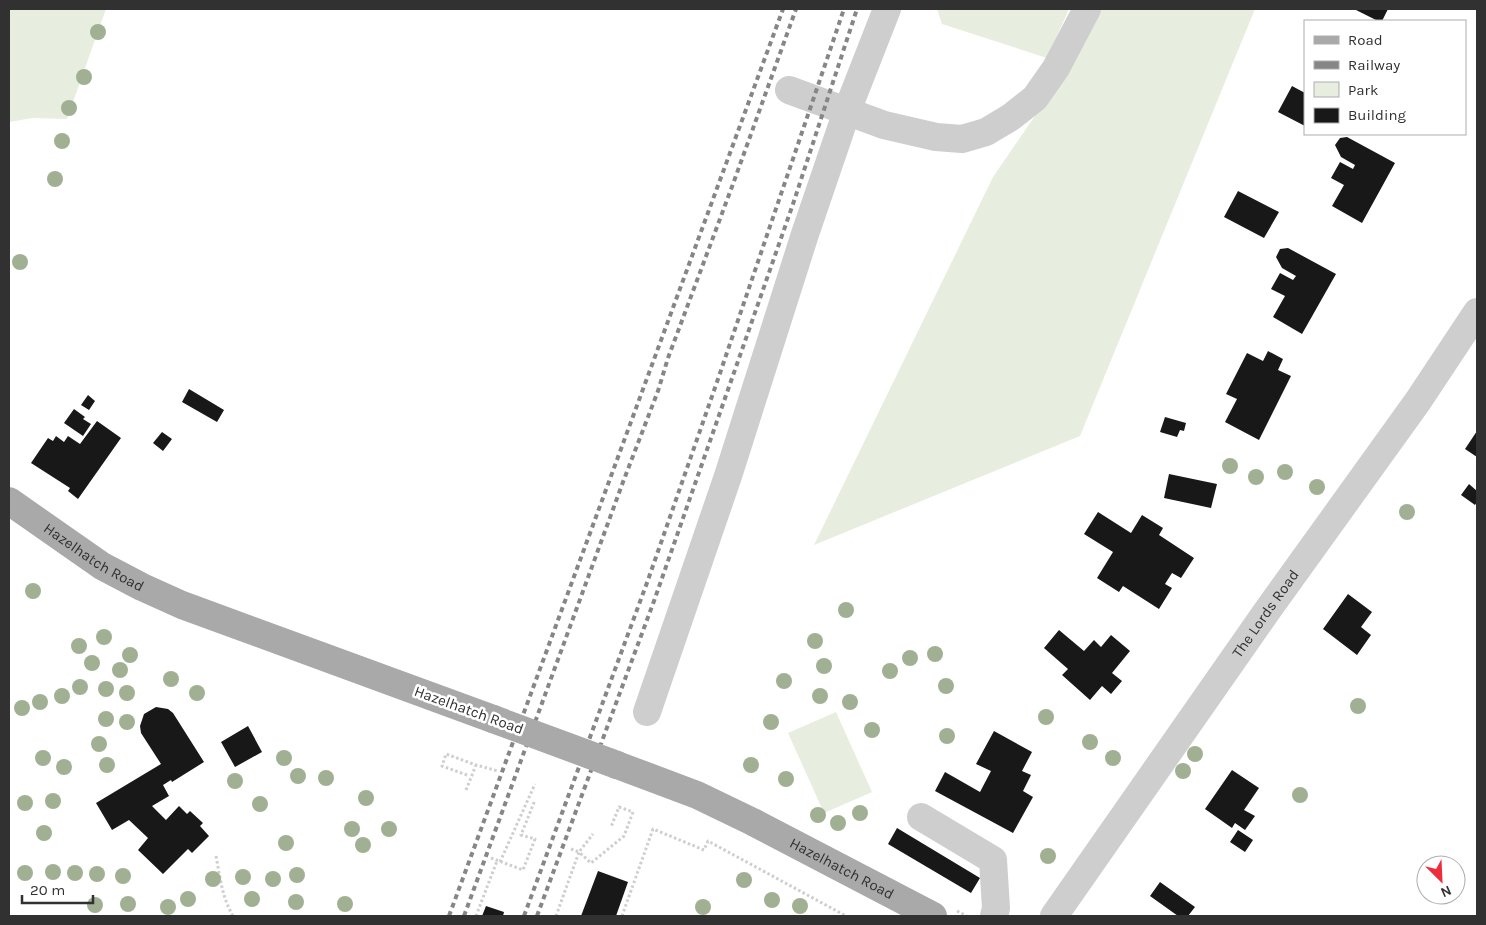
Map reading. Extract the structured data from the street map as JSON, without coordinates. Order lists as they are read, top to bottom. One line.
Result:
{"streets":{"main road":["Hazelhatch Road"],"street":["The Lords Road"]},"legend":["Road","Railway","Park","Building"],"scale_bar":"20 m","north":"bottom right"}
